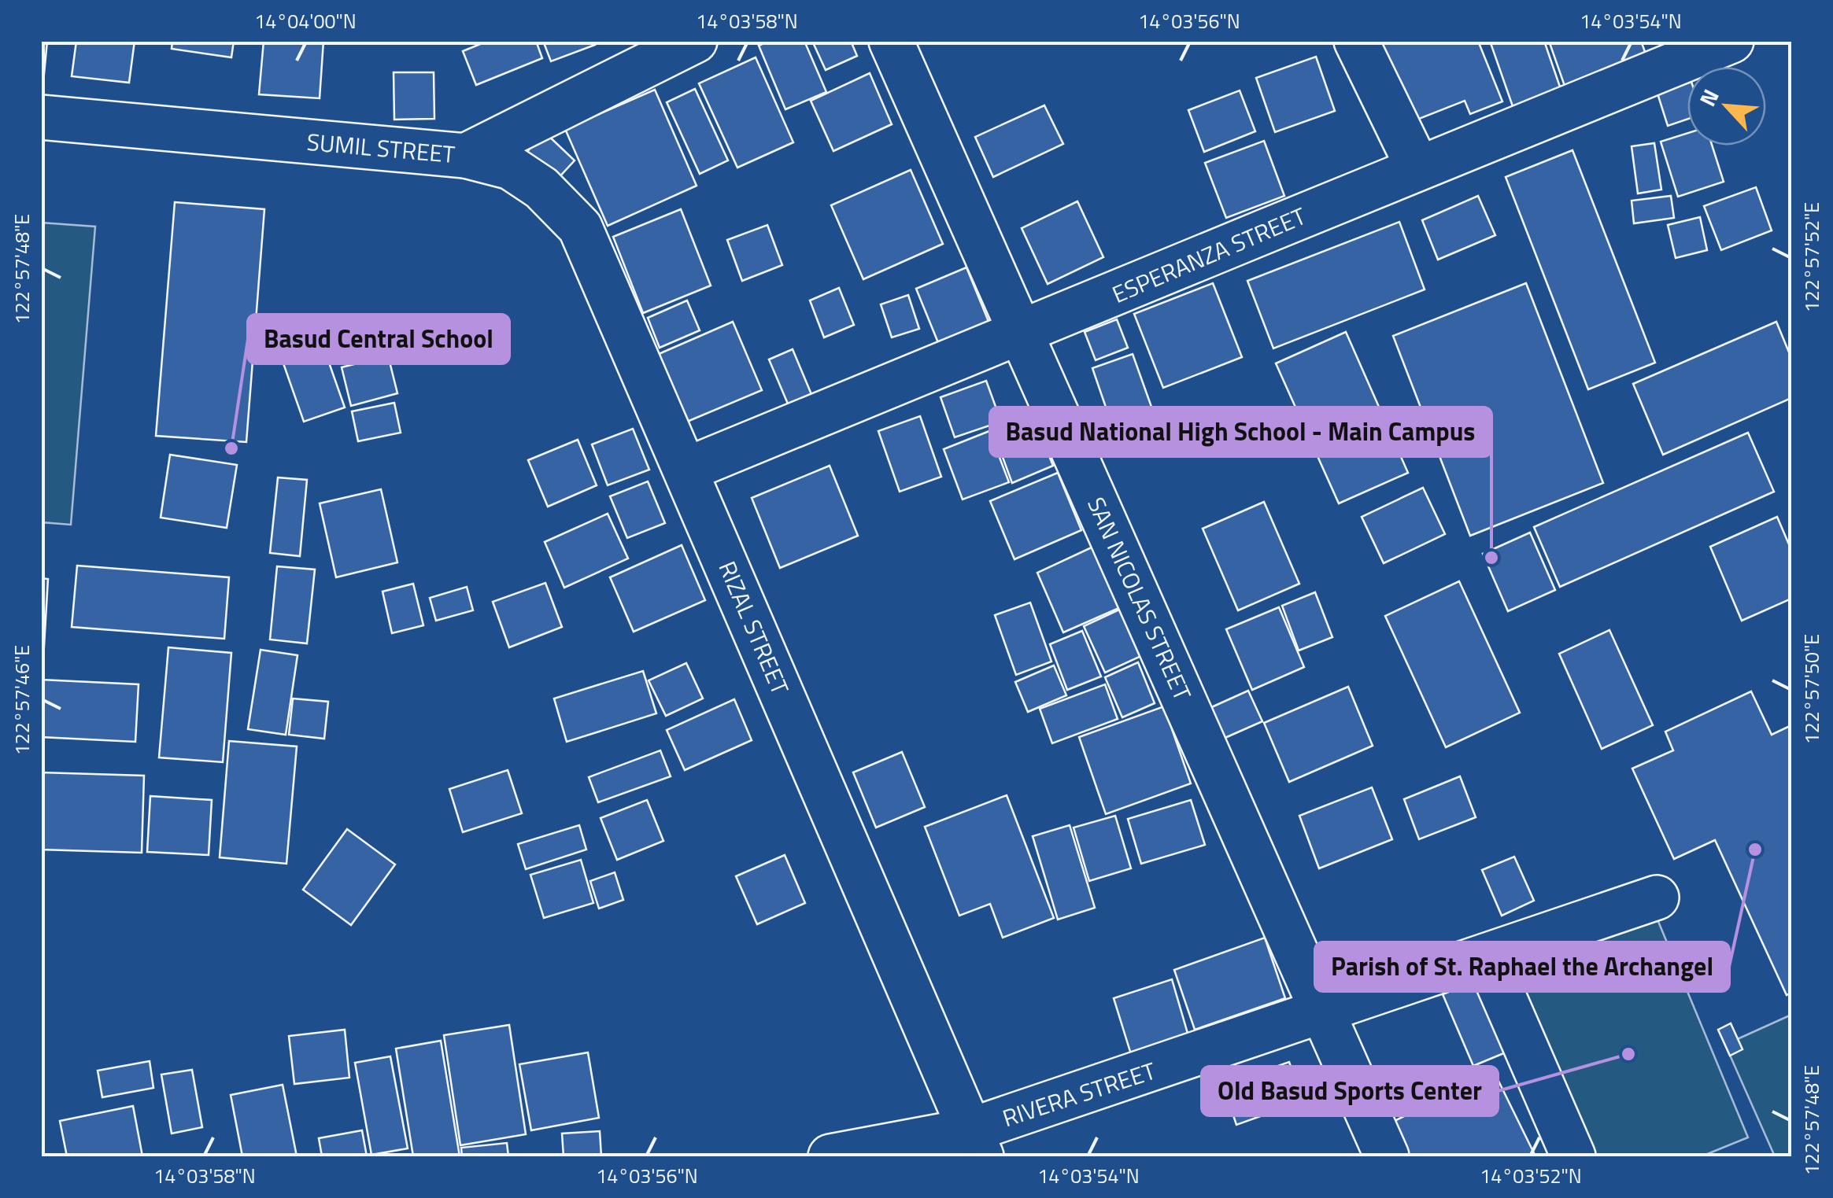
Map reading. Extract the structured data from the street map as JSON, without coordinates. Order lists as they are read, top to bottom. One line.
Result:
{"streets":{"street":["SUMIL STREET","ESPERANZA STREET","SAN NICOLAS STREET","RIZAL STREET","RIVERA STREET"]},"crossings":[["SUMIL STREET","RIZAL STREET"],["ESPERANZA STREET","SAN NICOLAS STREET"],["ESPERANZA STREET","RIZAL STREET"],["SAN NICOLAS STREET","RIVERA STREET"],["RIZAL STREET","RIVERA STREET"]],"places":["Basud Central School","Basud National High School - Main Campus","Parish of St. Raphael the Archangel","Old Basud Sports Center"],"north":"top left","coordinates":["14°04'00\"N","14°03'58\"N","14°03'56\"N","14°03'54\"N","122°57'52\"E","122°57'48\"E","122°57'50\"E","122°57'46\"E","14°03'52\"N"]}
